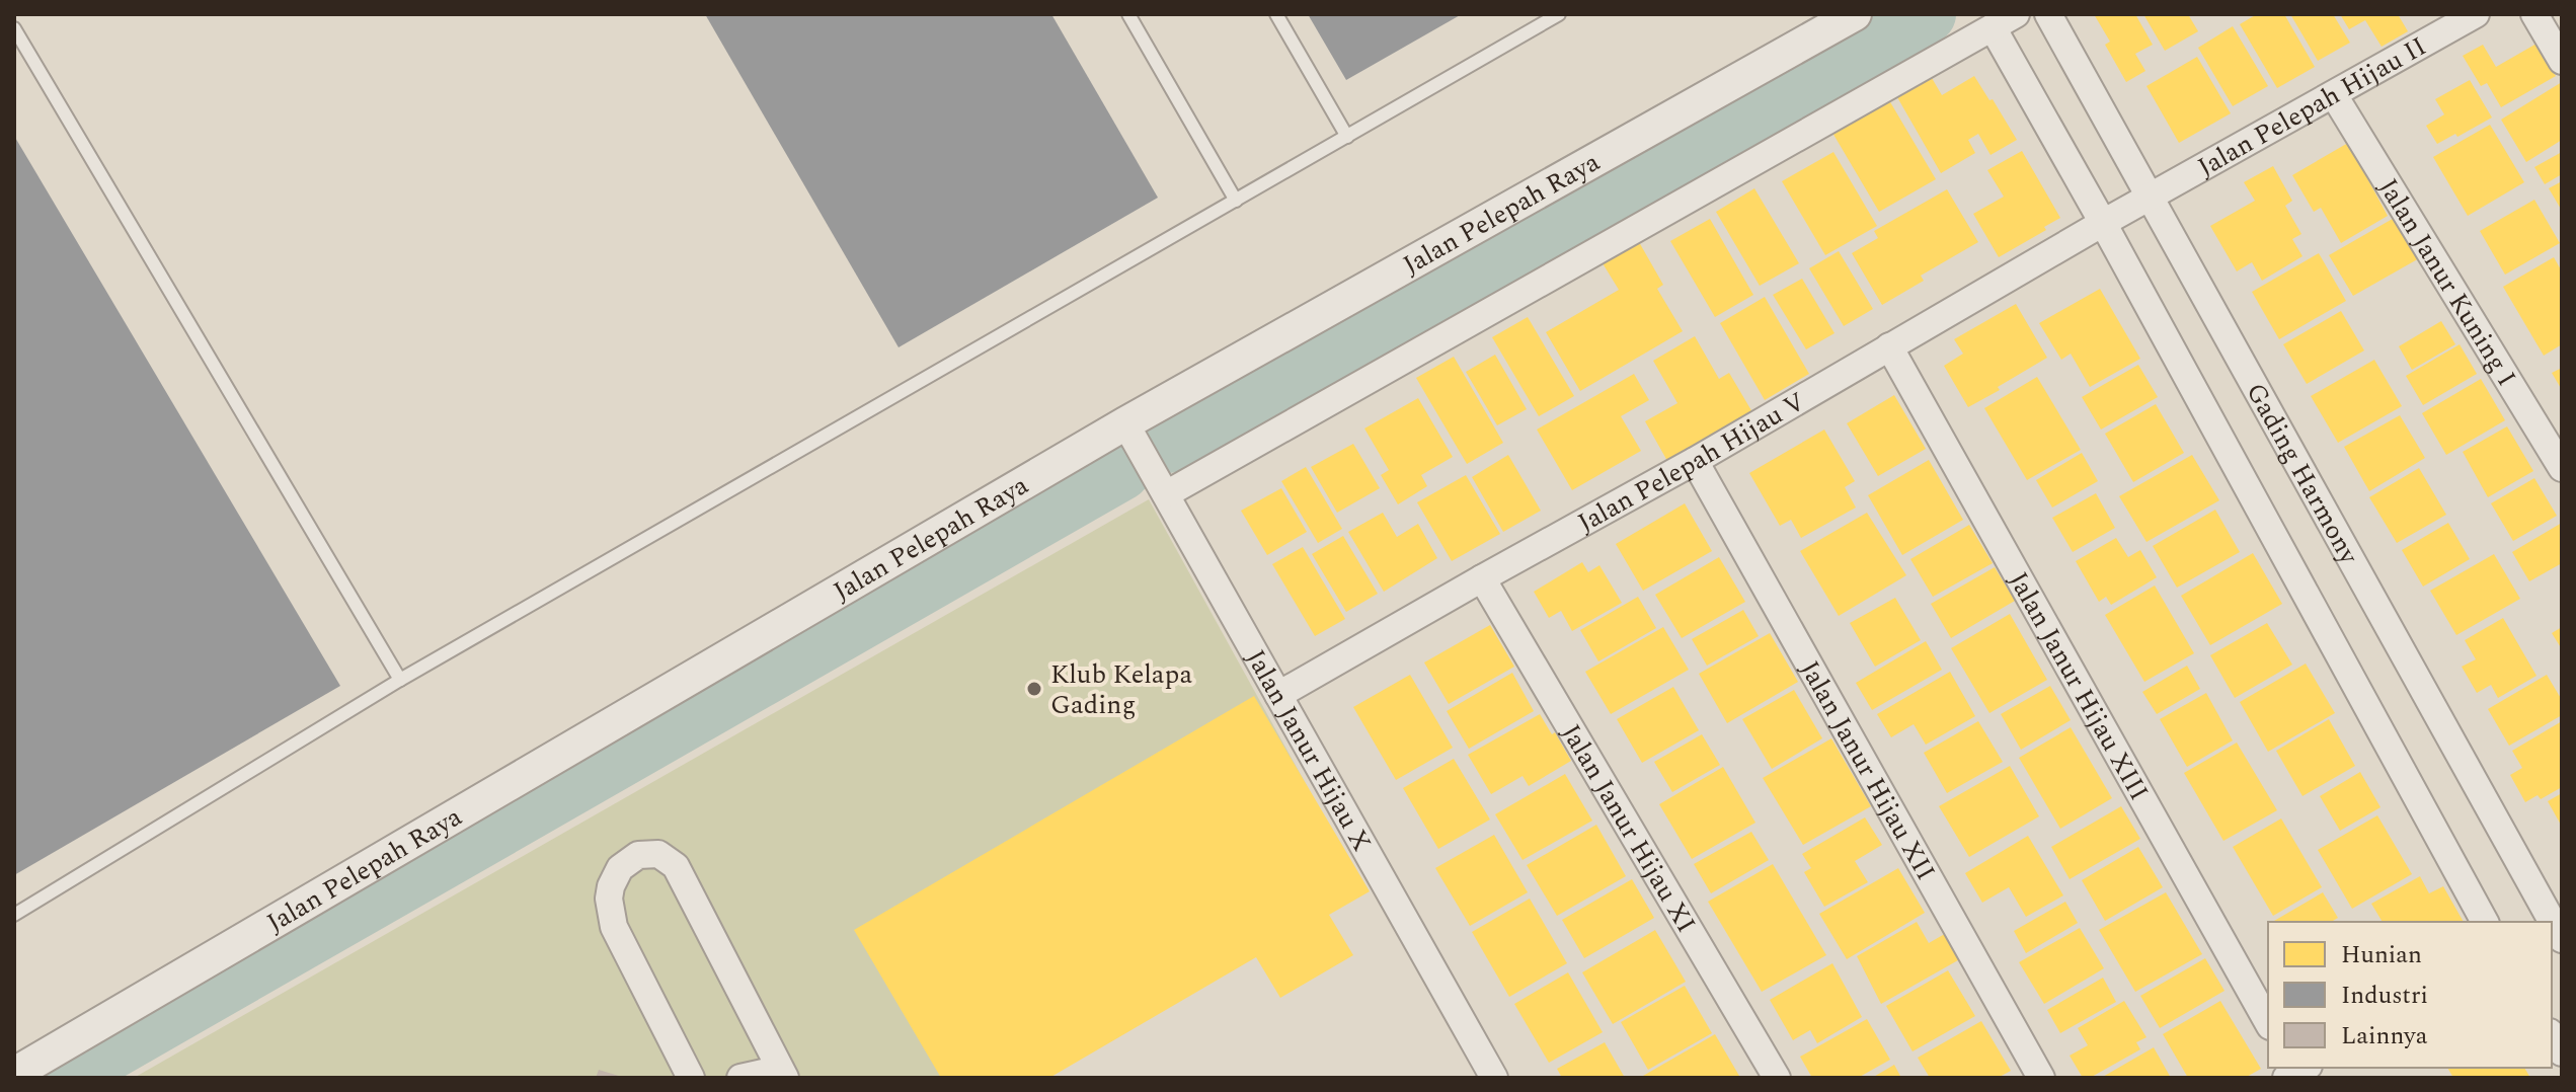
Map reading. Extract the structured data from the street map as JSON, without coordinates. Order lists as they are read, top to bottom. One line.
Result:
{"streets":{"street":["Jalan Pelepah Hijau II","Jalan Pelepah Raya","Jalan Janur Kuning I","Jalan Pelepah Hijau V","Gading Harmony","Jalan Janur Hijau XIII","Jalan Janur Hijau X","Jalan Janur Hijau XII","Jalan Janur Hijau XI"]},"crossings":[["Jalan Pelepah Hijau II","Jalan Janur Kuning I"],["Jalan Pelepah Hijau II","Jalan Pelepah Hijau V"],["Jalan Pelepah Hijau II","Gading Harmony"],["Jalan Pelepah Raya","Jalan Janur Hijau X"],["Jalan Pelepah Hijau V","Gading Harmony"],["Jalan Pelepah Hijau V","Jalan Janur Hijau XIII"],["Jalan Pelepah Hijau V","Jalan Janur Hijau X"],["Jalan Pelepah Hijau V","Jalan Janur Hijau XII"],["Jalan Pelepah Hijau V","Jalan Janur Hijau XI"]],"places":["Klub Kelapa Gading"],"legend":["Hunian","Industri","Lainnya"]}
